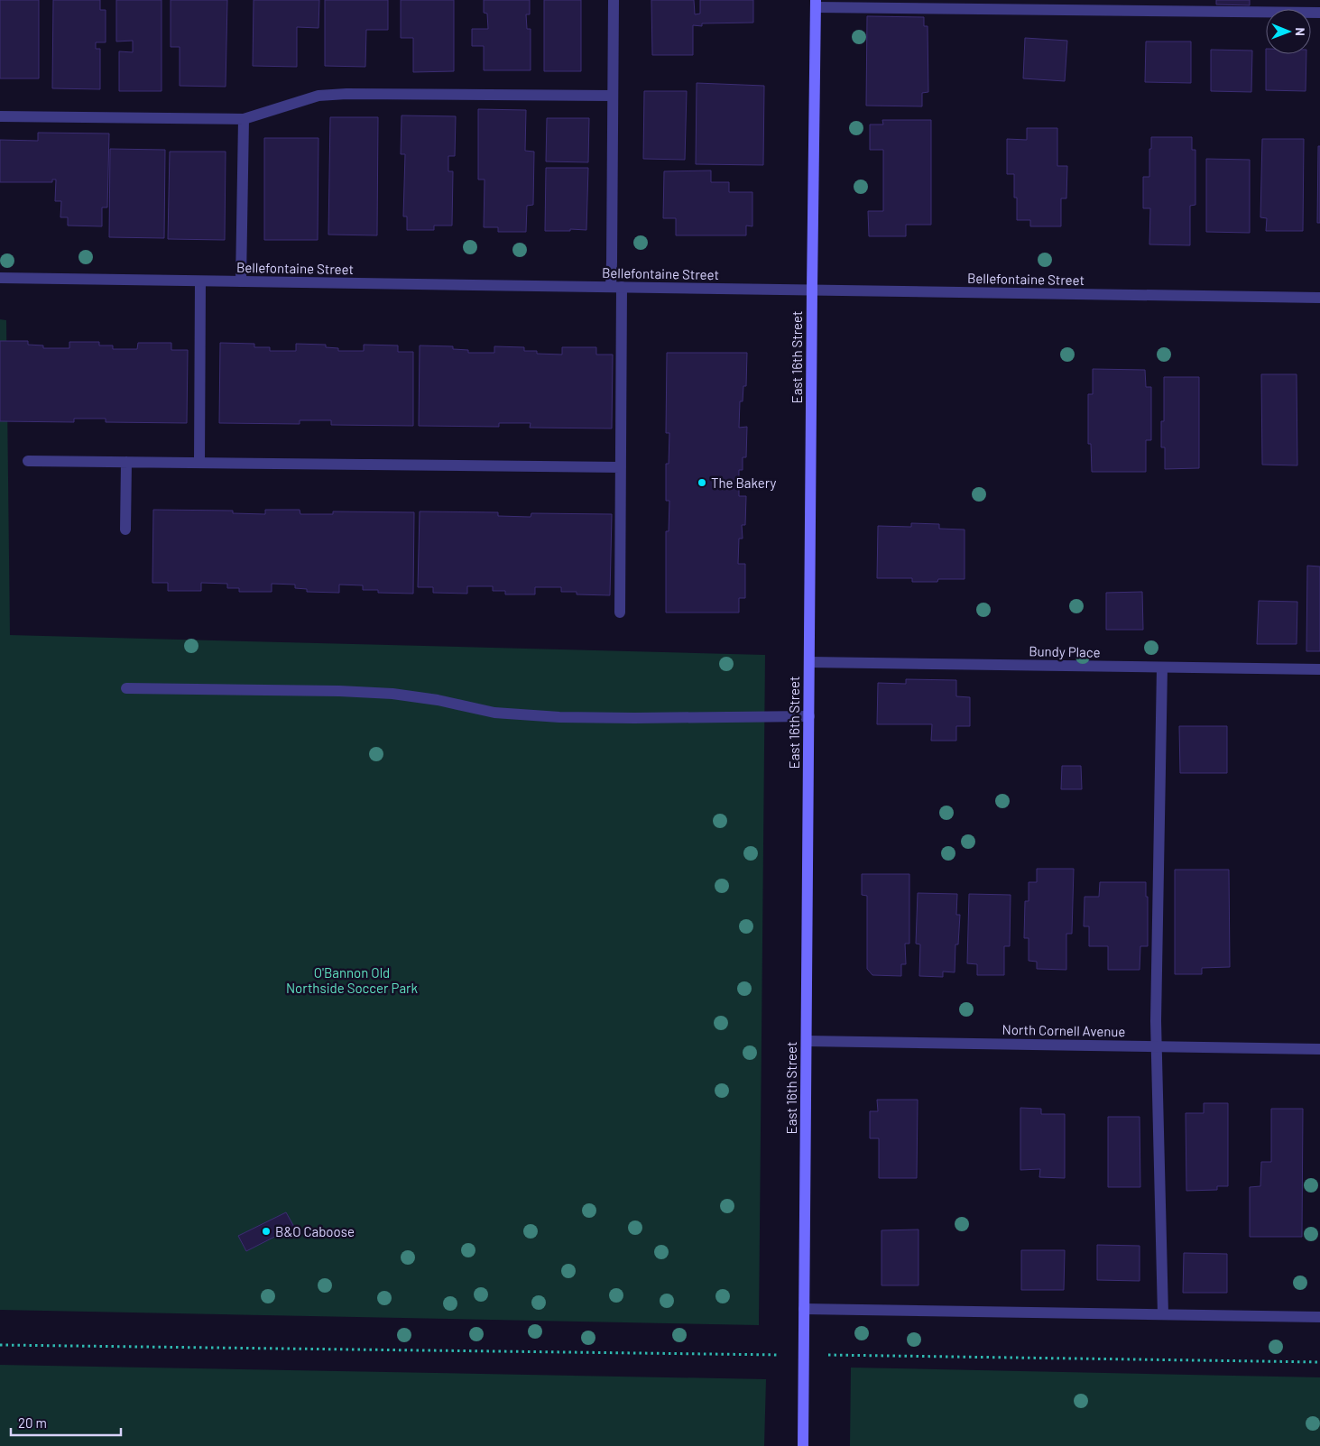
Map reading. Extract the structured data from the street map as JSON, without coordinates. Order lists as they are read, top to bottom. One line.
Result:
{"streets":{"main road":["East 16th Street"],"street":["Bellefontaine Street","Bundy Place","North Cornell Avenue"]},"crossings":[["Bellefontaine Street","East 16th Street"],["East 16th Street","Bundy Place"],["East 16th Street","North Cornell Avenue"]],"parks":["O'Bannon Old Northside Soccer Park"],"places":["The Bakery","B&O Caboose"],"scale_bar":"20 m","north":"right"}
